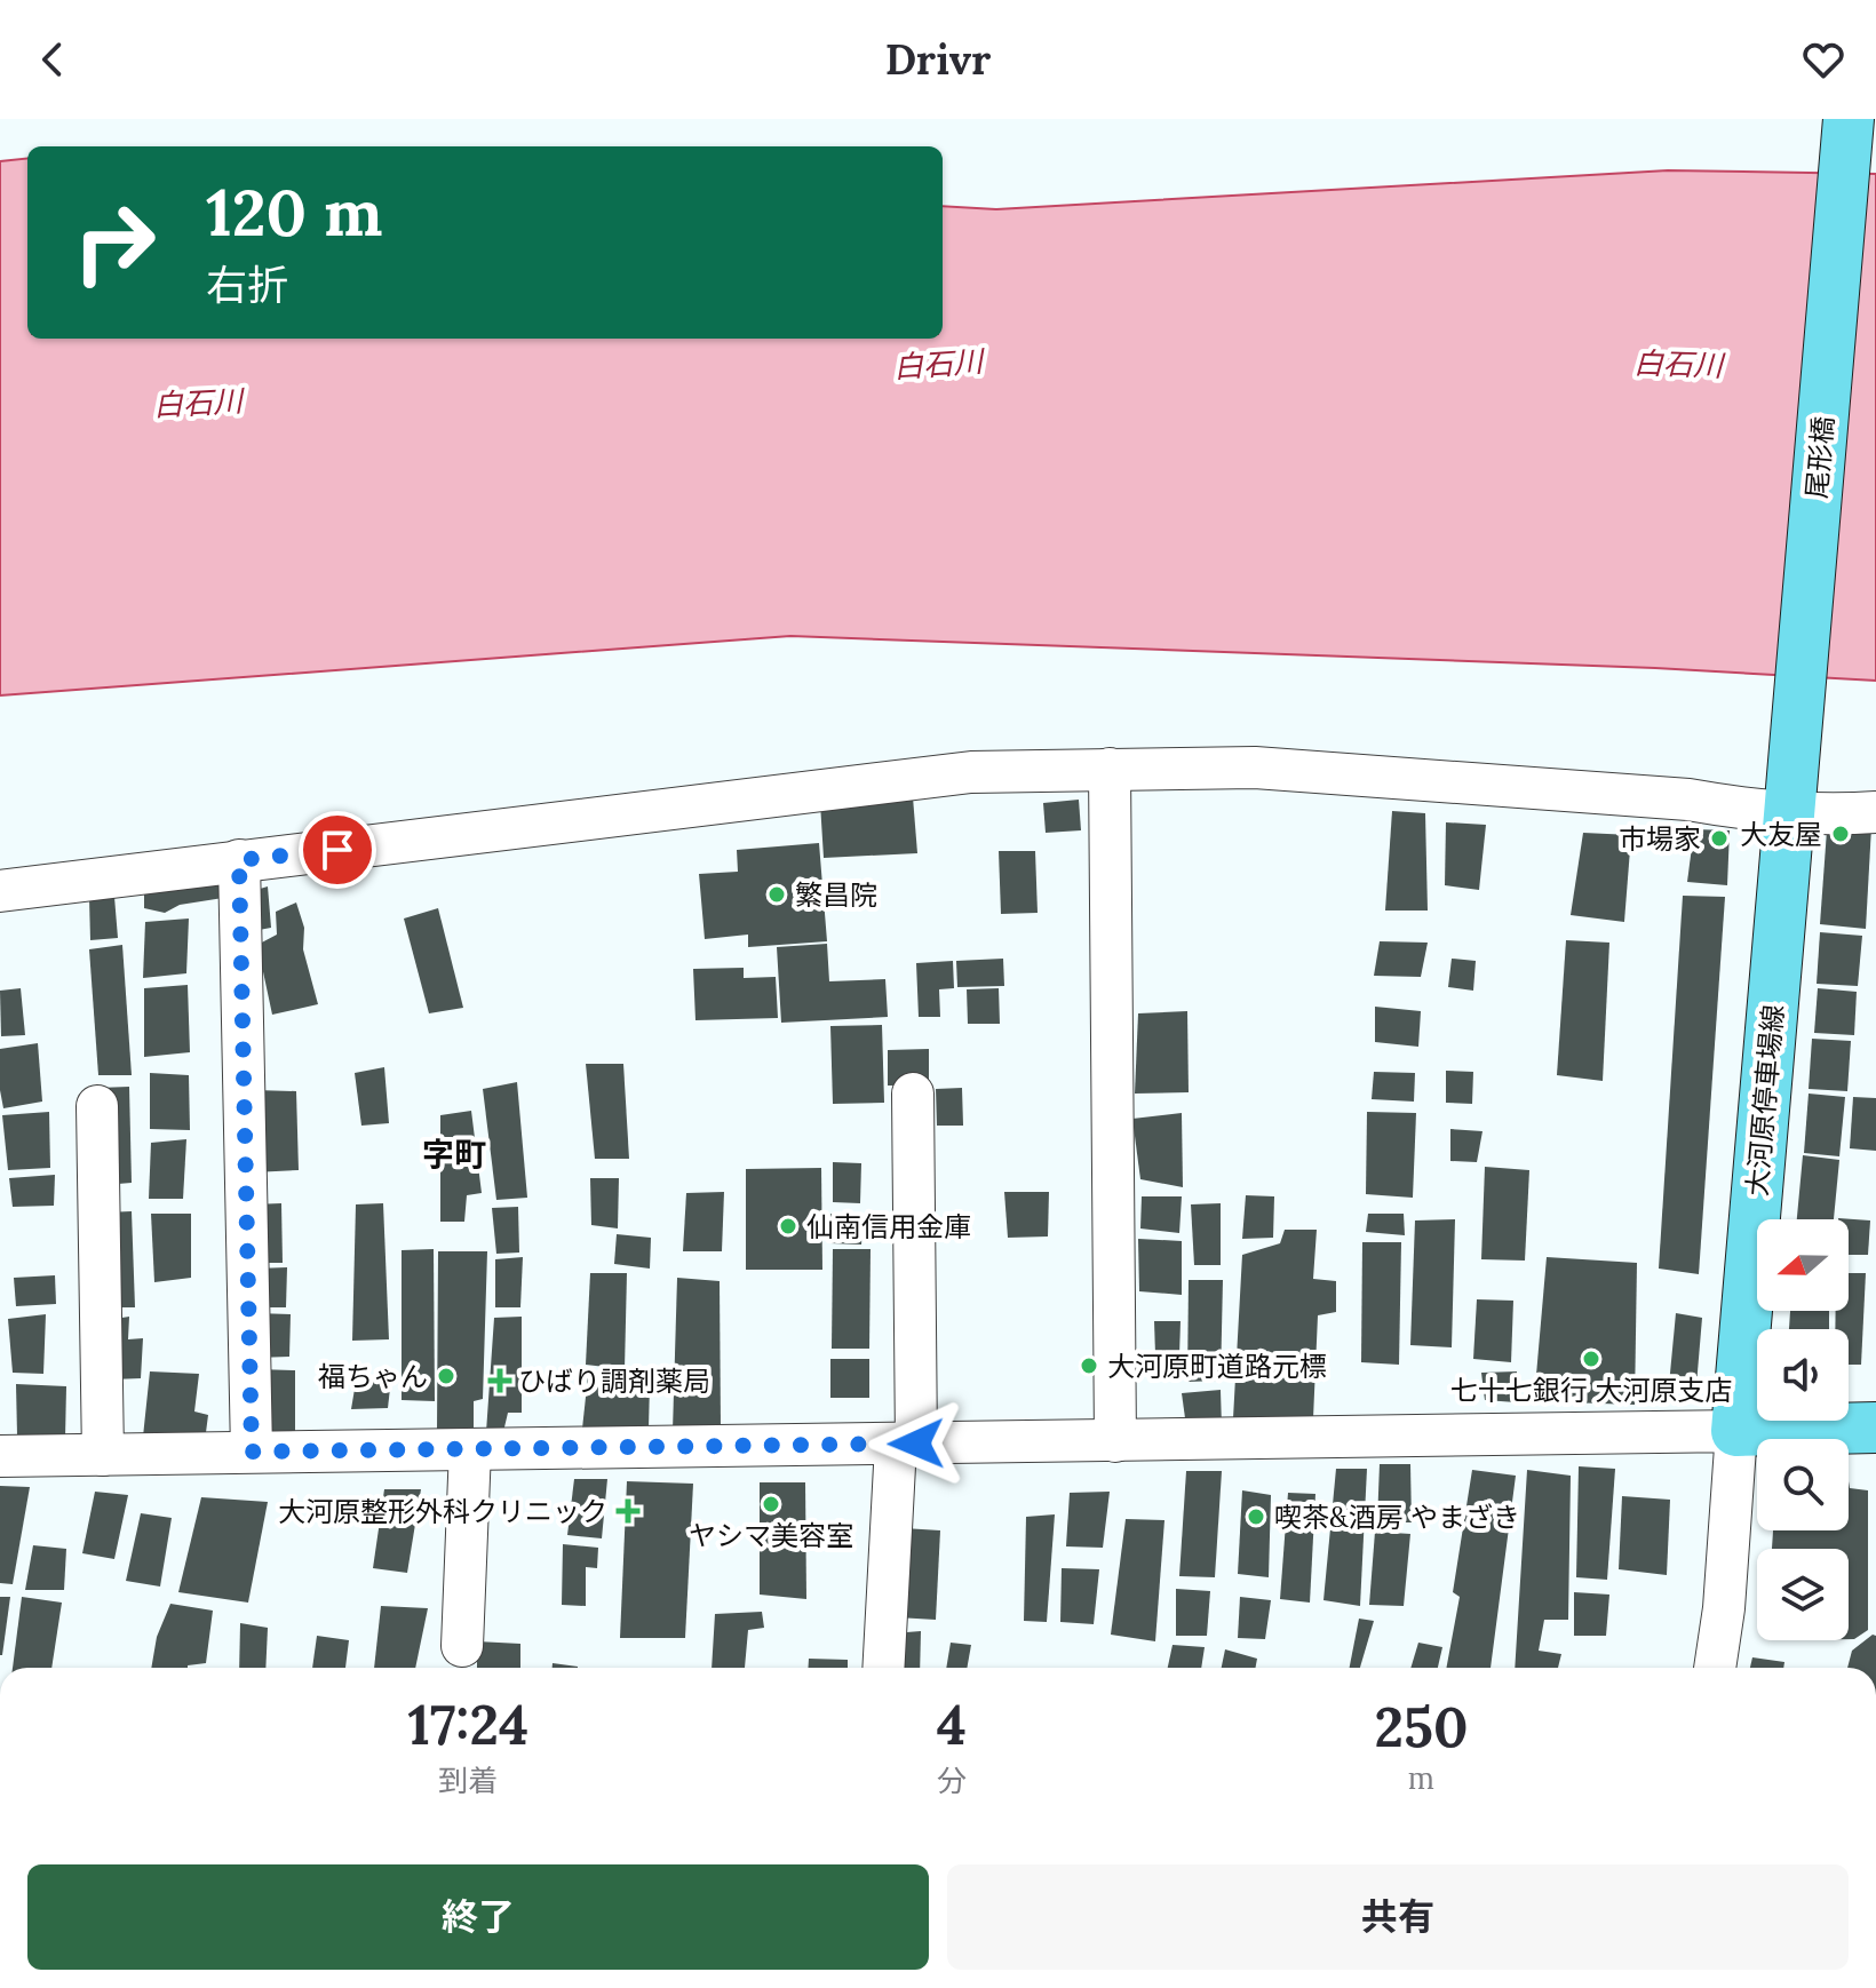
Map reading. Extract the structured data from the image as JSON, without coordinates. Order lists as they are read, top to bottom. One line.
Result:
{"streets":{"main road":["尾形橋","大河原停車場線"]},"crossings":[["尾形橋","大河原停車場線"]],"districts":["字町"],"water":["白石川"],"places":{"other":["大友屋","市場家","繁昌院","仙南信用金庫","七十七銀行 大河原支店","大河原町道路元標","福ちゃん","ヤシマ美容室","喫茶&酒房 やまざき"],"health":["ひばり調剤薬局","大河原整形外科クリニック"]},"north":"left","page":{"header":"Drivr","turn":["120 m","右折"],"eta":["17:24","到着","4","分","250","m"],"buttons":["終了","共有"]}}
